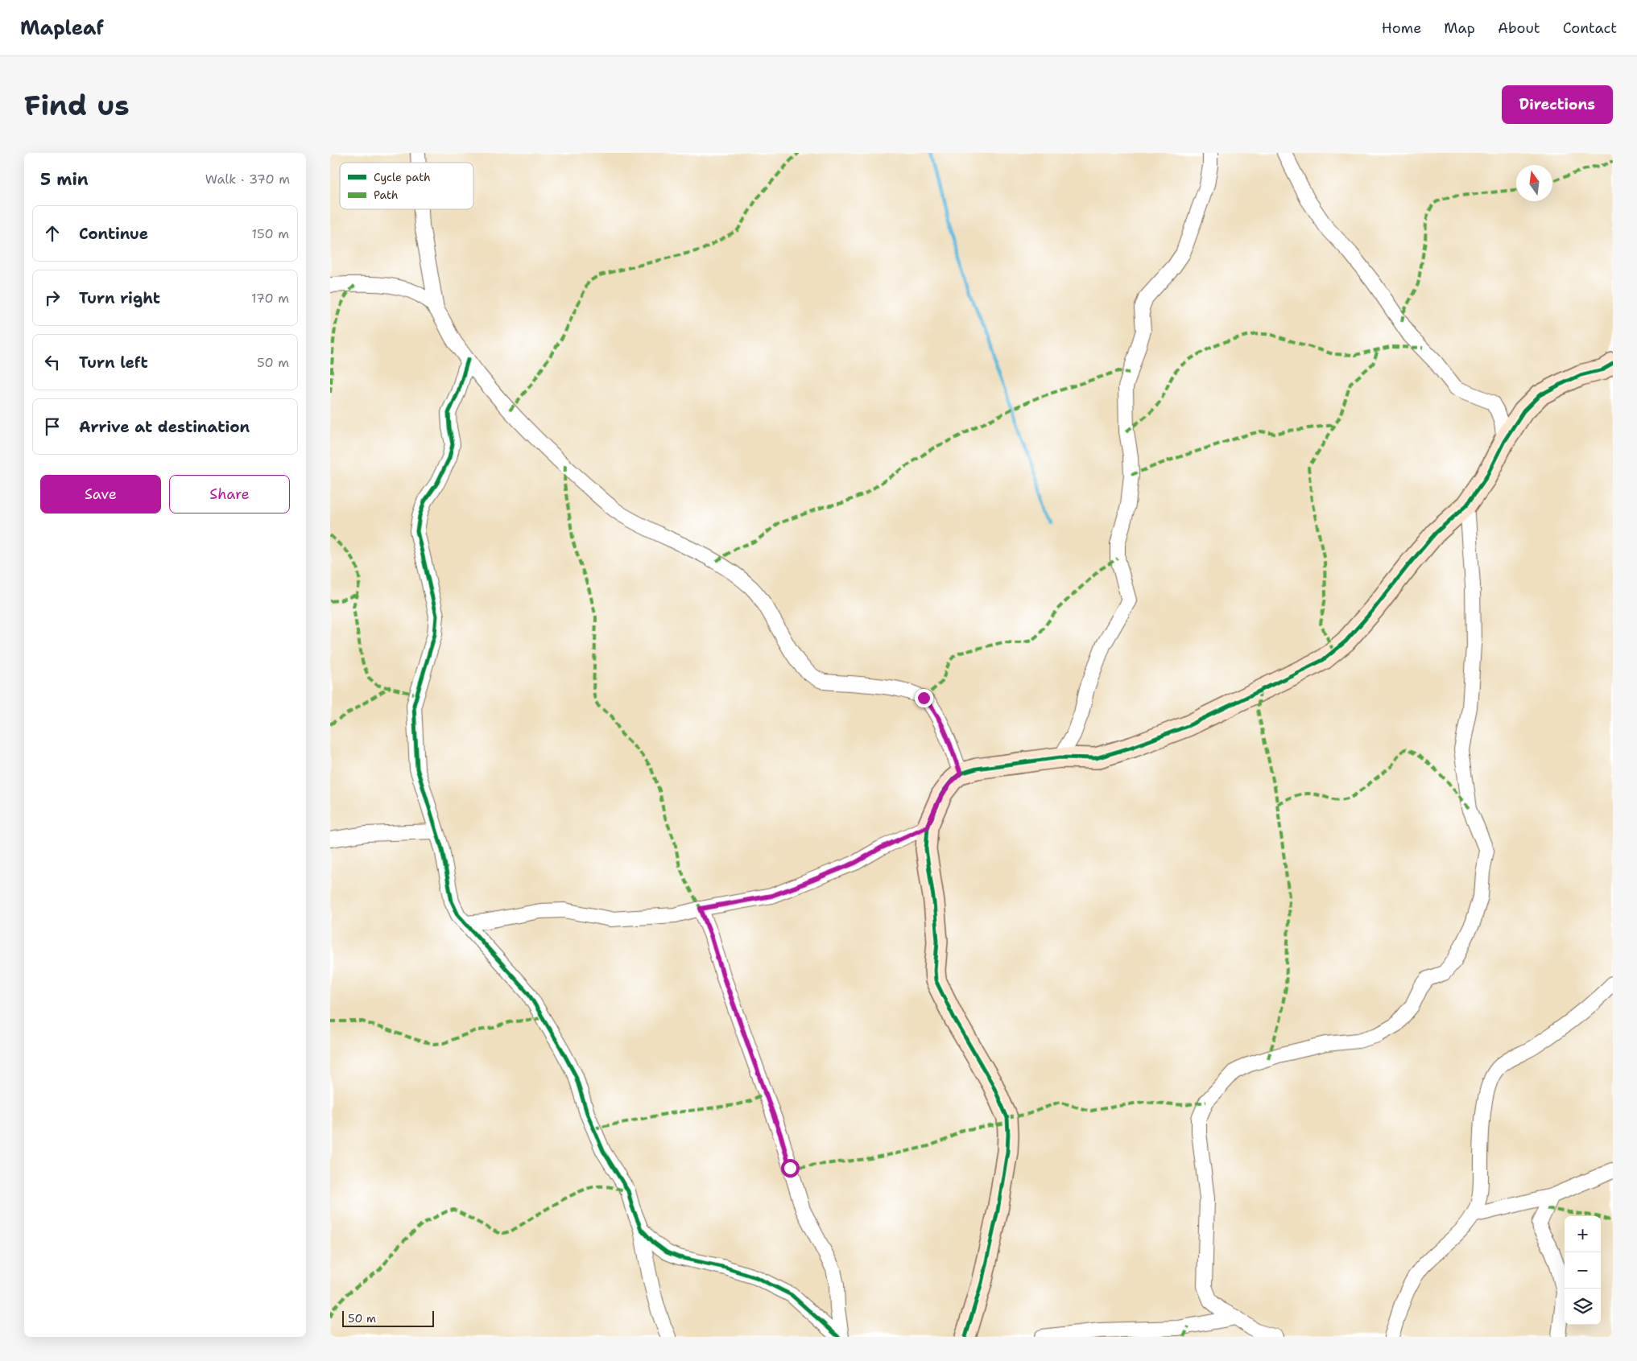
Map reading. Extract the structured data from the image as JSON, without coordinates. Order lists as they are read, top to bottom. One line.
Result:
{"legend":["Cycle path","Path"],"scale_bar":"50 m","north":"top","page":{"header":"Mapleaf","nav":["Home","Map","About","Contact"],"buttons":["Directions",["Save","Share"]],"title":"Find us","heading":["5 min","Walk · 370 m"],"list":[["Continue","150 m"],["Turn right","170 m"],["Turn left","50 m"],"Arrive at destination"],"map_buttons":["+","−"],"scale":"50 m"}}
